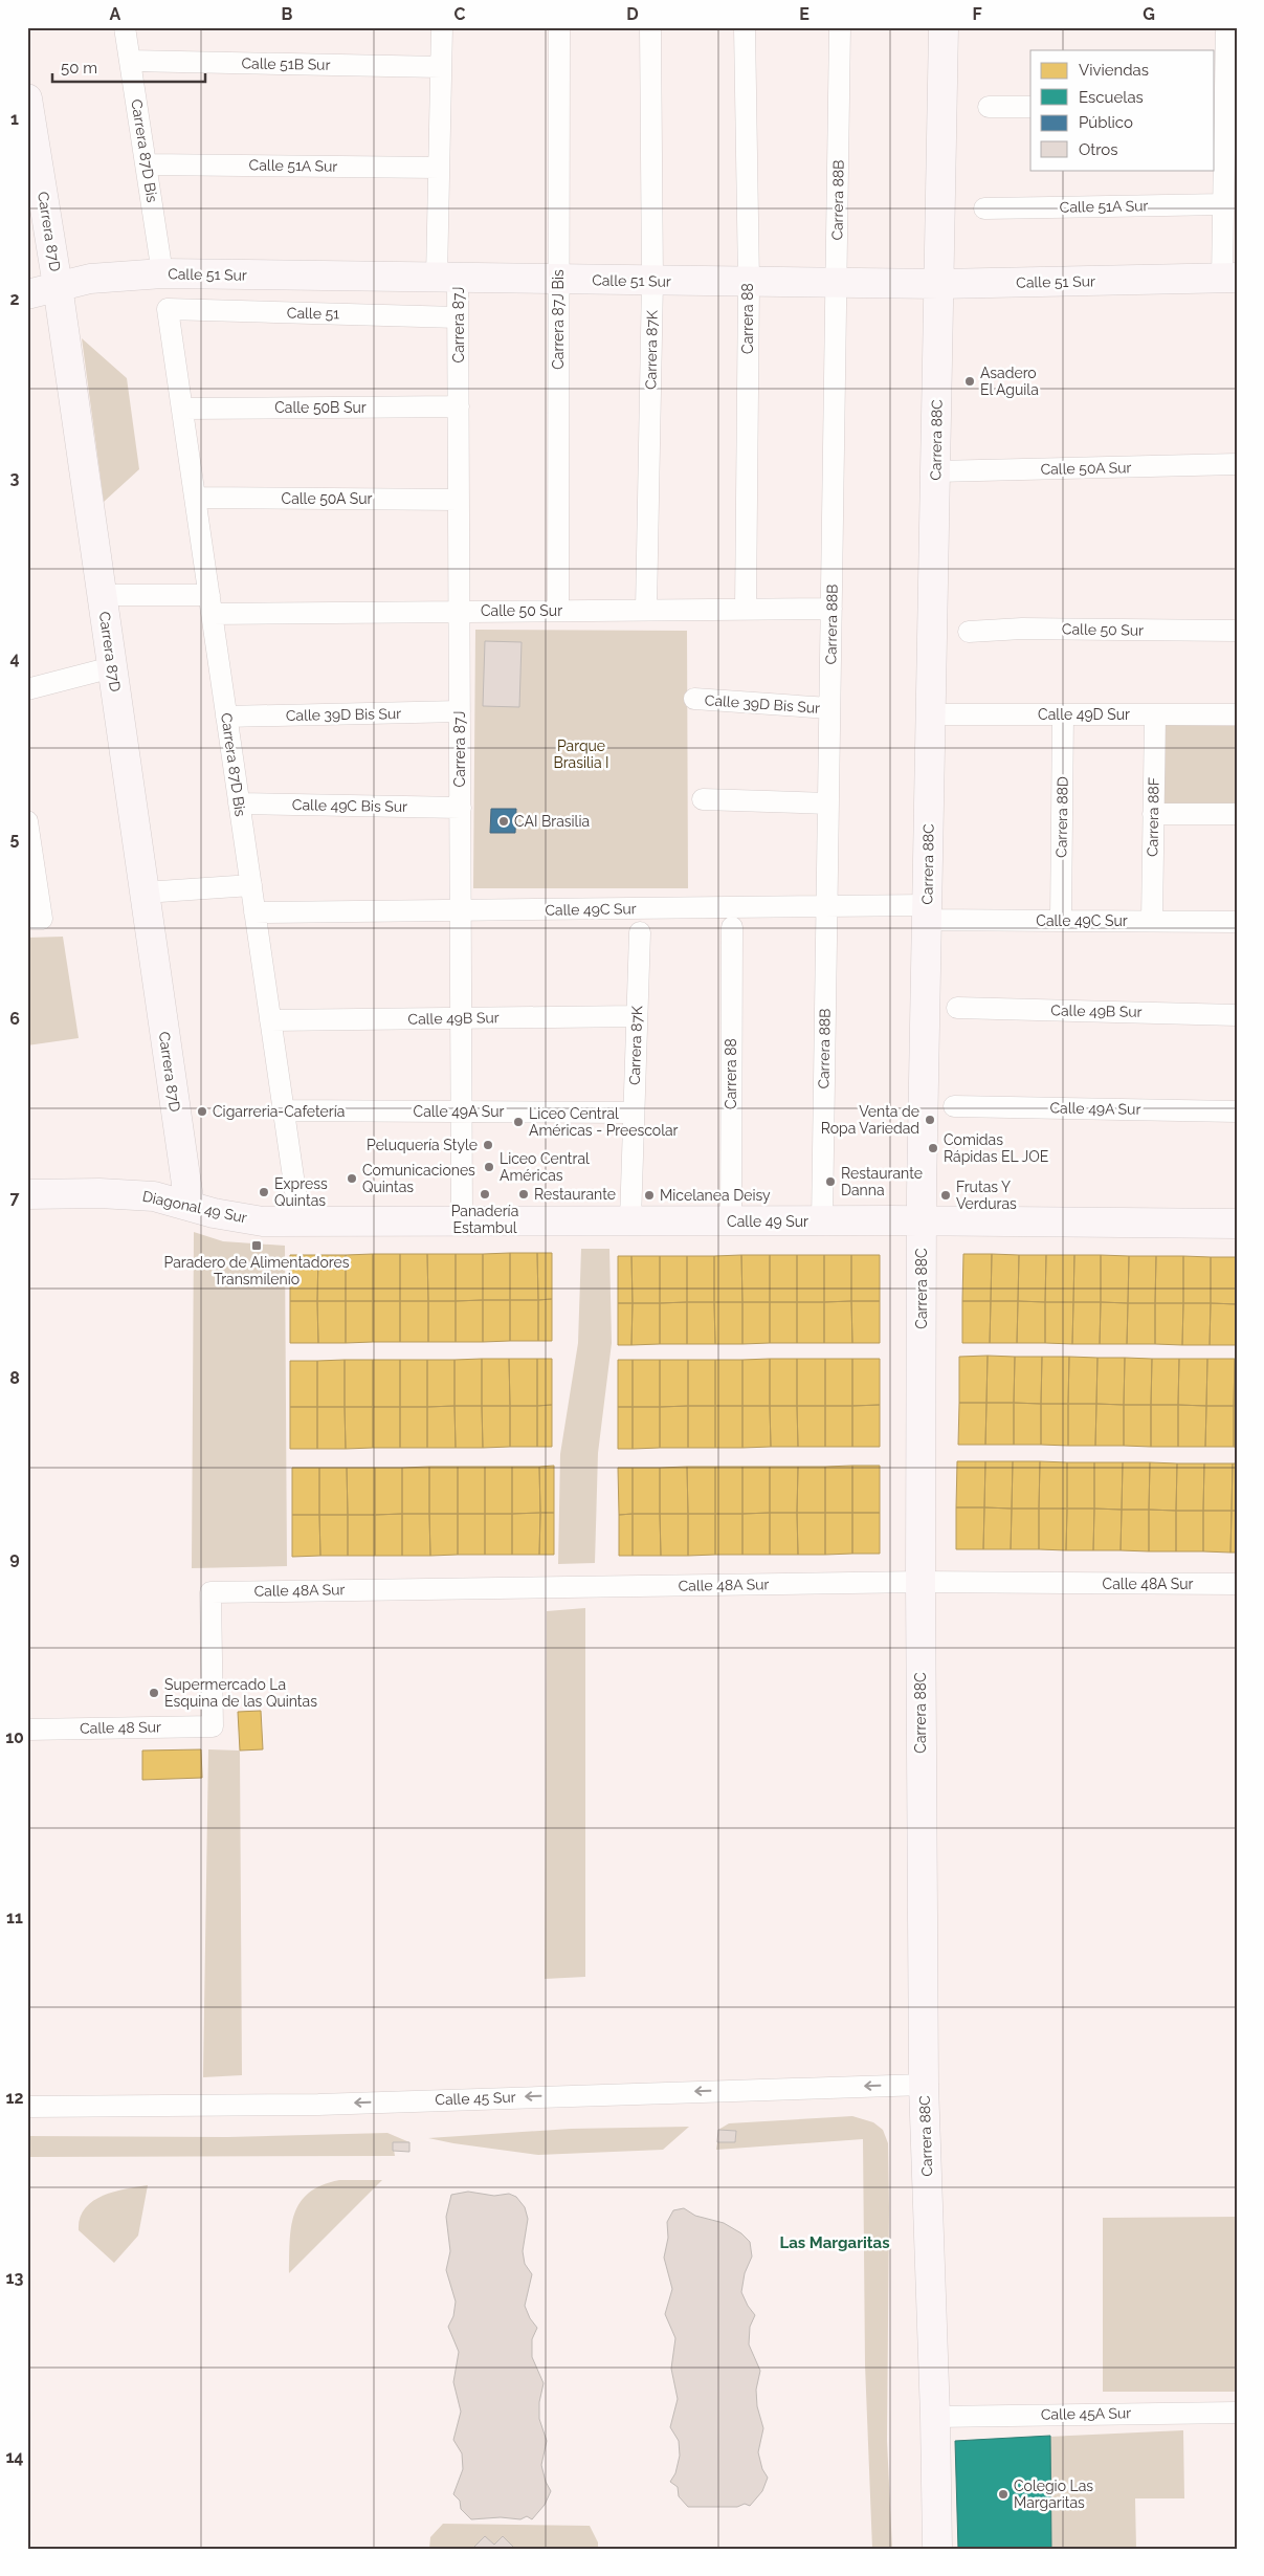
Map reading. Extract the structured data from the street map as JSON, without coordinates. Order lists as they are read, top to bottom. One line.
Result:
{"streets":{"street":["Calle 51B Sur","Carrera 87D Bis","Calle 51A Sur","Carrera 88B","Carrera 87D","Calle 51 Sur","Calle 51","Carrera 88","Carrera 87J Bis","Carrera 87J","Carrera 87K","Calle 50B Sur","Carrera 88C","Calle 50A Sur","Calle 50 Sur","Calle 39D Bis Sur","Calle 49D Sur","Calle 49C Bis Sur","Carrera 88D","Carrera 88F","Calle 49C Sur","Calle 49B Sur","Calle 49A Sur","Diagonal 49 Sur","Calle 49 Sur","Calle 48A Sur","Calle 48 Sur","Calle 45 Sur","Calle 45A Sur"]},"crossings":[["Calle 51B Sur","Carrera 87D Bis"],["Calle 51B Sur","Carrera 87J"],["Carrera 87D Bis","Calle 51A Sur"],["Carrera 87D Bis","Calle 51 Sur"],["Carrera 87D Bis","Calle 51"],["Carrera 87D Bis","Calle 50B Sur"],["Carrera 87D Bis","Calle 50A Sur"],["Carrera 87D Bis","Calle 50 Sur"],["Carrera 87D Bis","Calle 39D Bis Sur"],["Carrera 87D Bis","Calle 49C Bis Sur"],["Carrera 87D Bis","Calle 49C Sur"],["Carrera 87D Bis","Calle 49B Sur"],["Carrera 87D Bis","Calle 49A Sur"],["Carrera 87D Bis","Diagonal 49 Sur"],["Carrera 87D Bis","Calle 49 Sur"],["Calle 51A Sur","Carrera 87J"],["Carrera 88B","Calle 51 Sur"],["Carrera 88B","Calle 50 Sur"],["Carrera 88B","Calle 39D Bis Sur"],["Carrera 88B","Calle 49C Sur"],["Carrera 88B","Calle 49 Sur"],["Carrera 87D","Calle 51 Sur"],["Carrera 87D","Calle 50 Sur"],["Carrera 87D","Diagonal 49 Sur"],["Calle 51 Sur","Carrera 88"],["Calle 51 Sur","Carrera 87J Bis"],["Calle 51 Sur","Carrera 87J"],["Calle 51 Sur","Carrera 87K"],["Calle 51 Sur","Carrera 88C"],["Calle 51","Carrera 87J"],["Carrera 88","Calle 50 Sur"],["Carrera 88","Calle 49 Sur"],["Carrera 87J Bis","Calle 50 Sur"],["Carrera 87J","Calle 50B Sur"],["Carrera 87J","Calle 50A Sur"],["Carrera 87J","Calle 50 Sur"],["Carrera 87J","Calle 39D Bis Sur"],["Carrera 87J","Calle 49C Bis Sur"],["Carrera 87J","Calle 49C Sur"],["Carrera 87J","Calle 49B Sur"],["Carrera 87J","Calle 49A Sur"],["Carrera 87J","Calle 49 Sur"],["Carrera 87K","Calle 50 Sur"],["Carrera 87K","Calle 49B Sur"],["Carrera 87K","Calle 49A Sur"],["Carrera 87K","Calle 49 Sur"],["Carrera 88C","Calle 50A Sur"],["Carrera 88C","Calle 49D Sur"],["Carrera 88C","Calle 49C Sur"],["Carrera 88C","Calle 49 Sur"],["Carrera 88C","Calle 48A Sur"],["Carrera 88C","Calle 45 Sur"],["Carrera 88C","Calle 45A Sur"],["Calle 49D Sur","Carrera 88D"],["Calle 49D Sur","Carrera 88F"],["Carrera 88D","Calle 49C Sur"],["Carrera 88F","Calle 49C Sur"],["Diagonal 49 Sur","Calle 49 Sur"],["Calle 48A Sur","Calle 48 Sur"]],"one_way":["Calle 45 Sur"],"districts":["Las Margaritas"],"parks":["Parque Brasilia I"],"places":{"other":["Asadero El Aguila","CAI Brasilia","Cigarreria-Cafetería","Venta de Ropa Variedad","Liceo Central Américas - Preescolar","Peluquería Style","Comidas Rápidas EL JOE","Liceo Central Américas","Comunicaciones Quintas","Restaurante Danna","Express Quintas","Panadería Estambul","Restaurante","Micelanea Deisy","Frutas Y Verduras","Supermercado La Esquina de las Quintas","Colegio Las Margaritas"],"transit":["Paradero de Alimentadores Transmilenio"]},"legend":["Viviendas","Escuelas","Público","Otros"],"scale_bar":"50 m","grid":{"columns":["A","B","C","D","E","F","G"],"rows":["1","2","3","4","5","6","7","8","9","10","11","12","13","14"]}}
